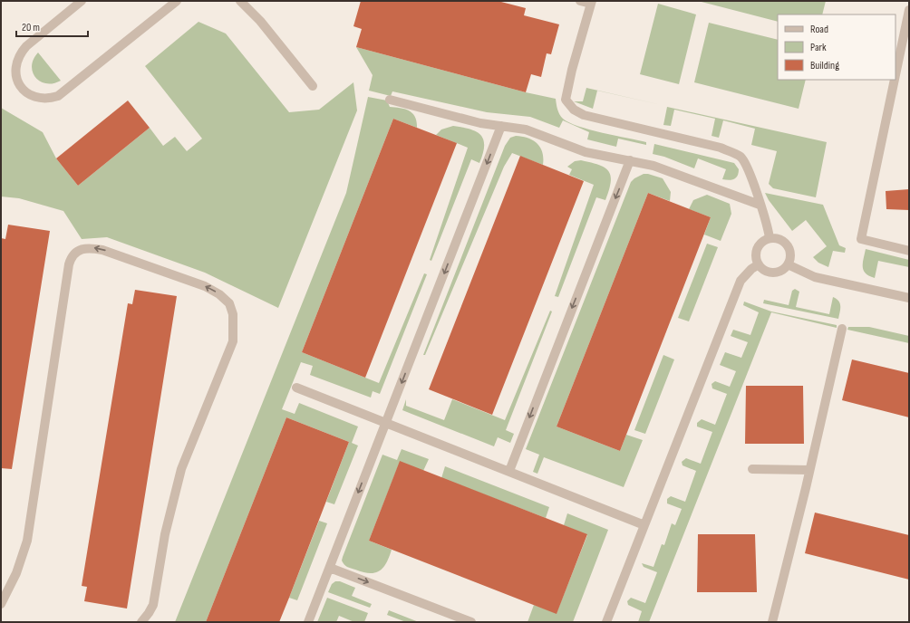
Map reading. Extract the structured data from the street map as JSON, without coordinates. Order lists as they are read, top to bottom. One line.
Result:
{"legend":["Road","Park","Building"],"scale_bar":"20 m"}
